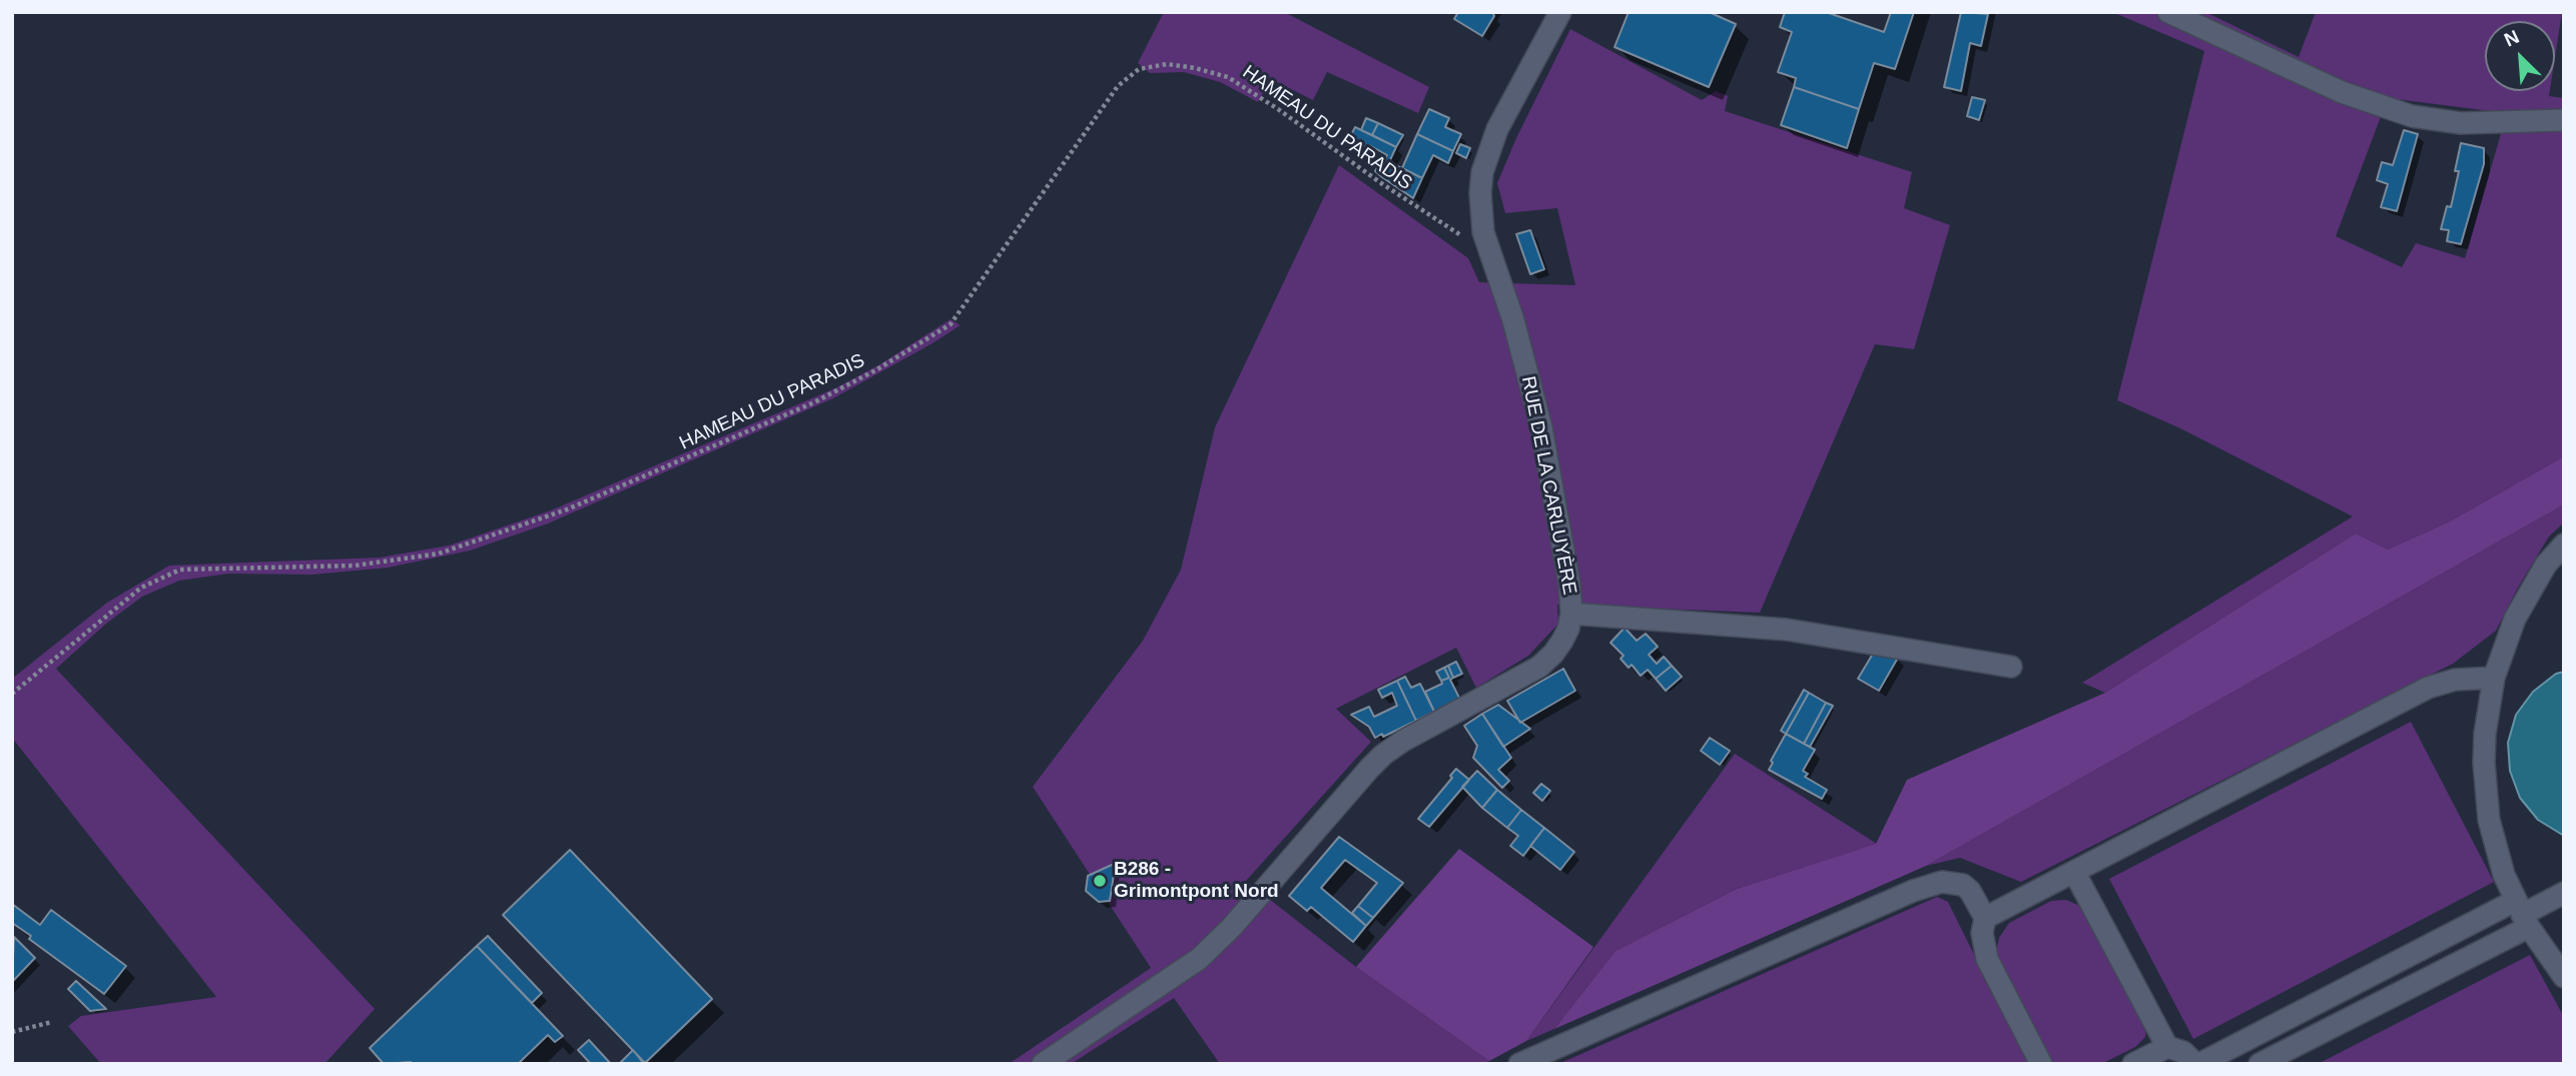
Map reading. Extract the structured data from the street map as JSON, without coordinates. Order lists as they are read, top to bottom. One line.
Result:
{"streets":{"street":["RUE DE LA CARLUYÈRE"],"path":["HAMEAU DU PARADIS"]},"crossings":[["HAMEAU DU PARADIS","RUE DE LA CARLUYÈRE"]],"places":["B286 - Grimontpont Nord"],"north":"top left"}
